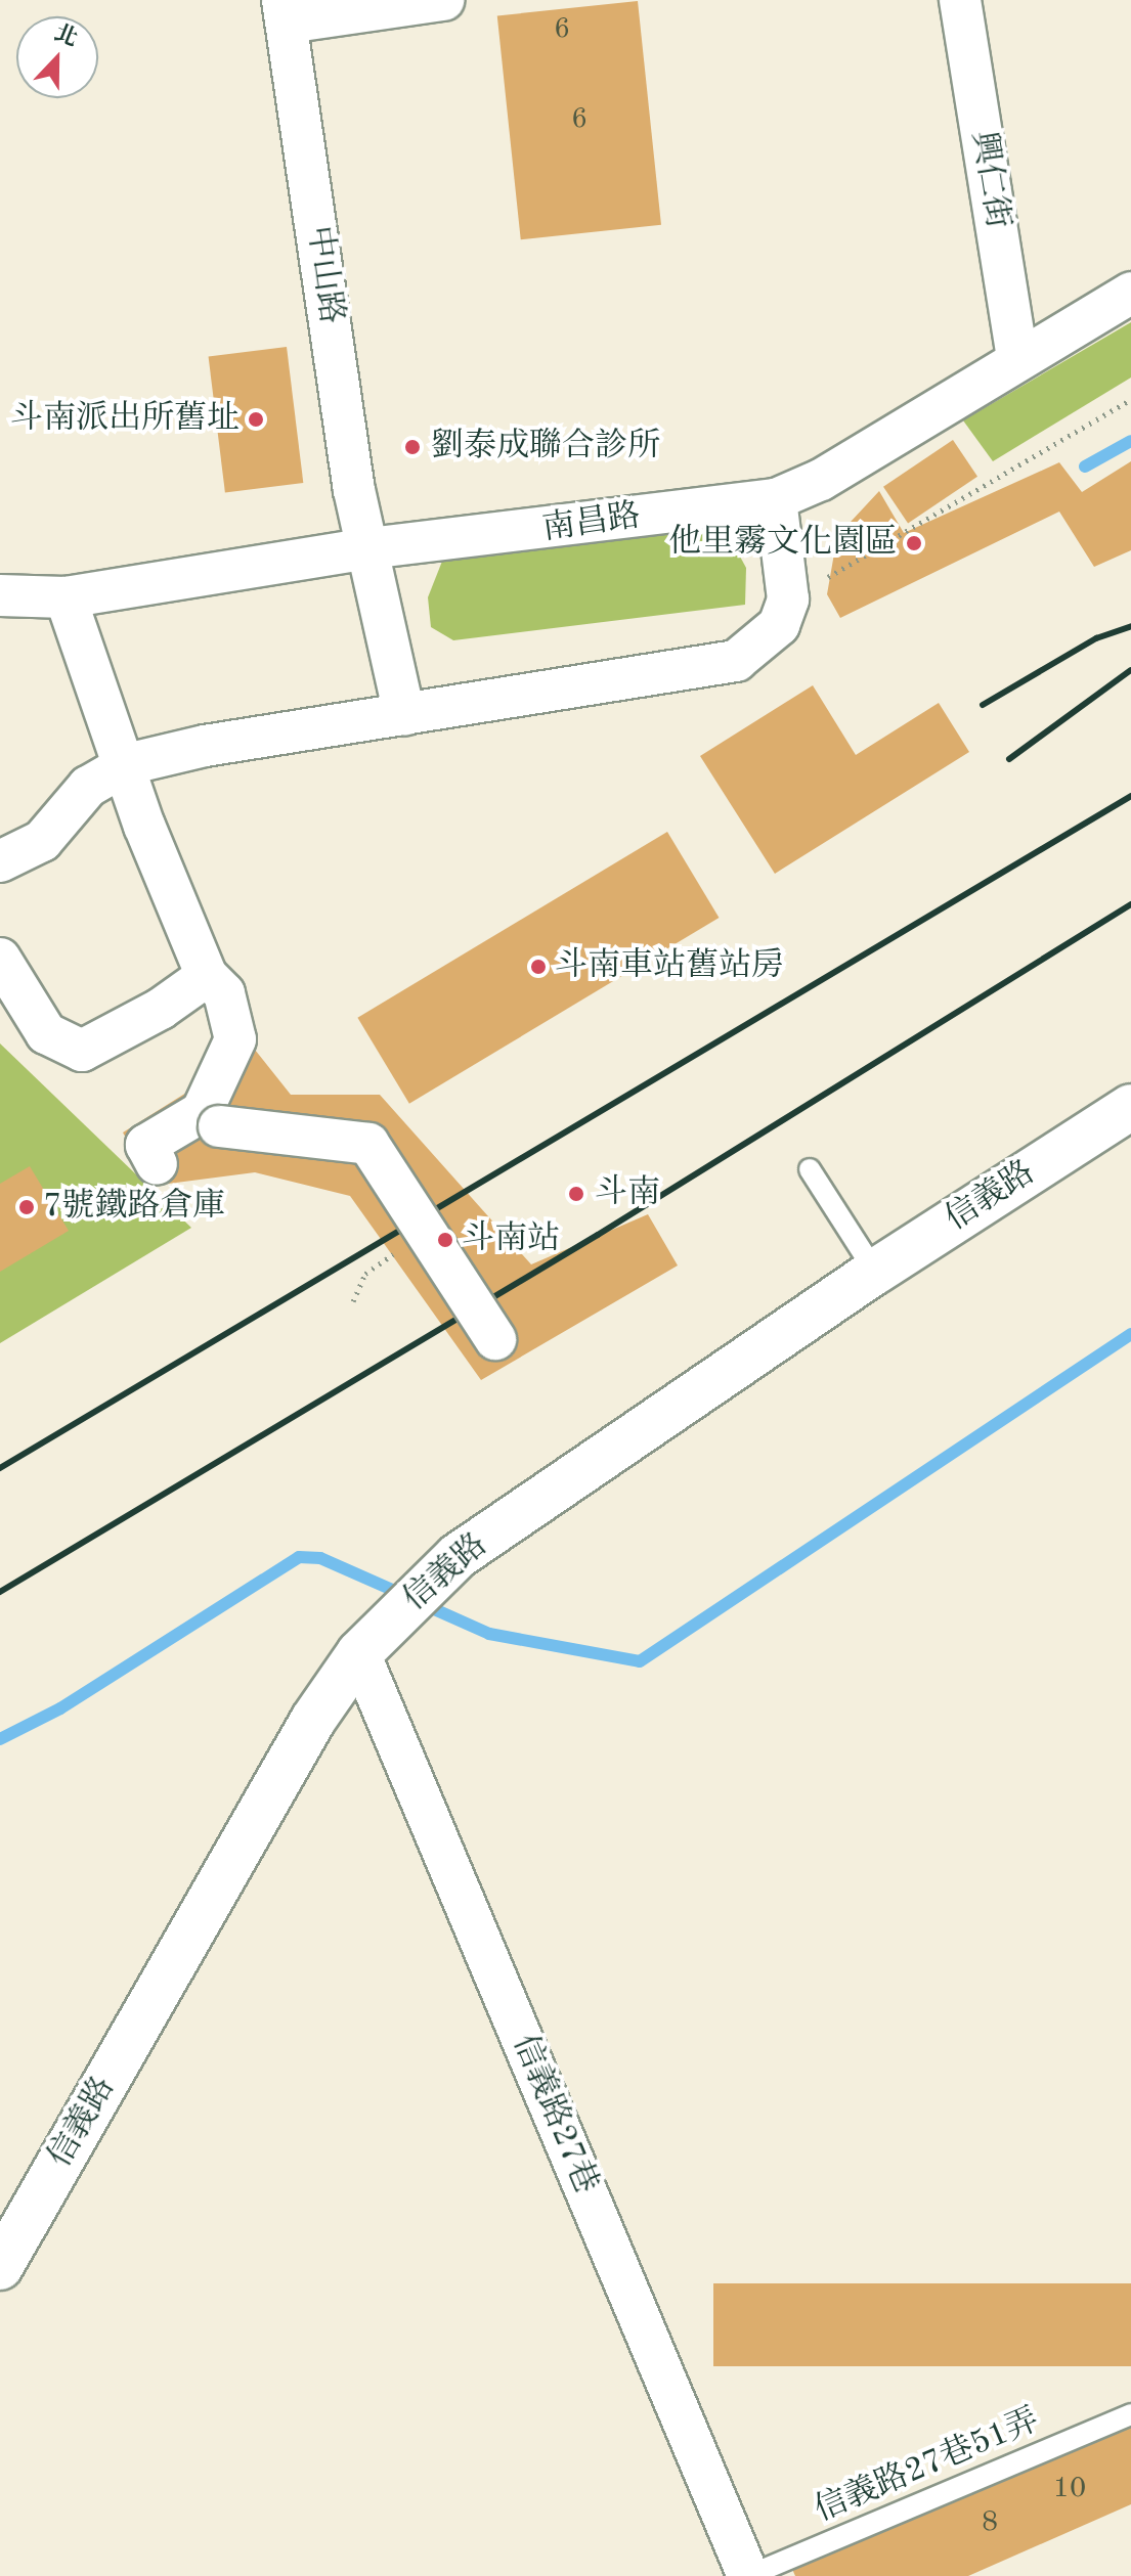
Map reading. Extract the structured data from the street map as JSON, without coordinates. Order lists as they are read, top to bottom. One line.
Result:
{"streets":{"street":["興仁街","中山路","南昌路","信義路","信義路27巷"],"lane":["信義路27巷51弄"]},"crossings":[["興仁街","南昌路"],["中山路","南昌路"],["信義路","信義路27巷"],["信義路27巷","信義路27巷51弄"]],"places":["斗南派出所舊址","劉泰成聯合診所","他里霧文化園區","斗南車站舊站房","斗南","7號鐵路倉庫","斗南站"],"house_numbers":["6","6","10","8"],"north":"top"}
